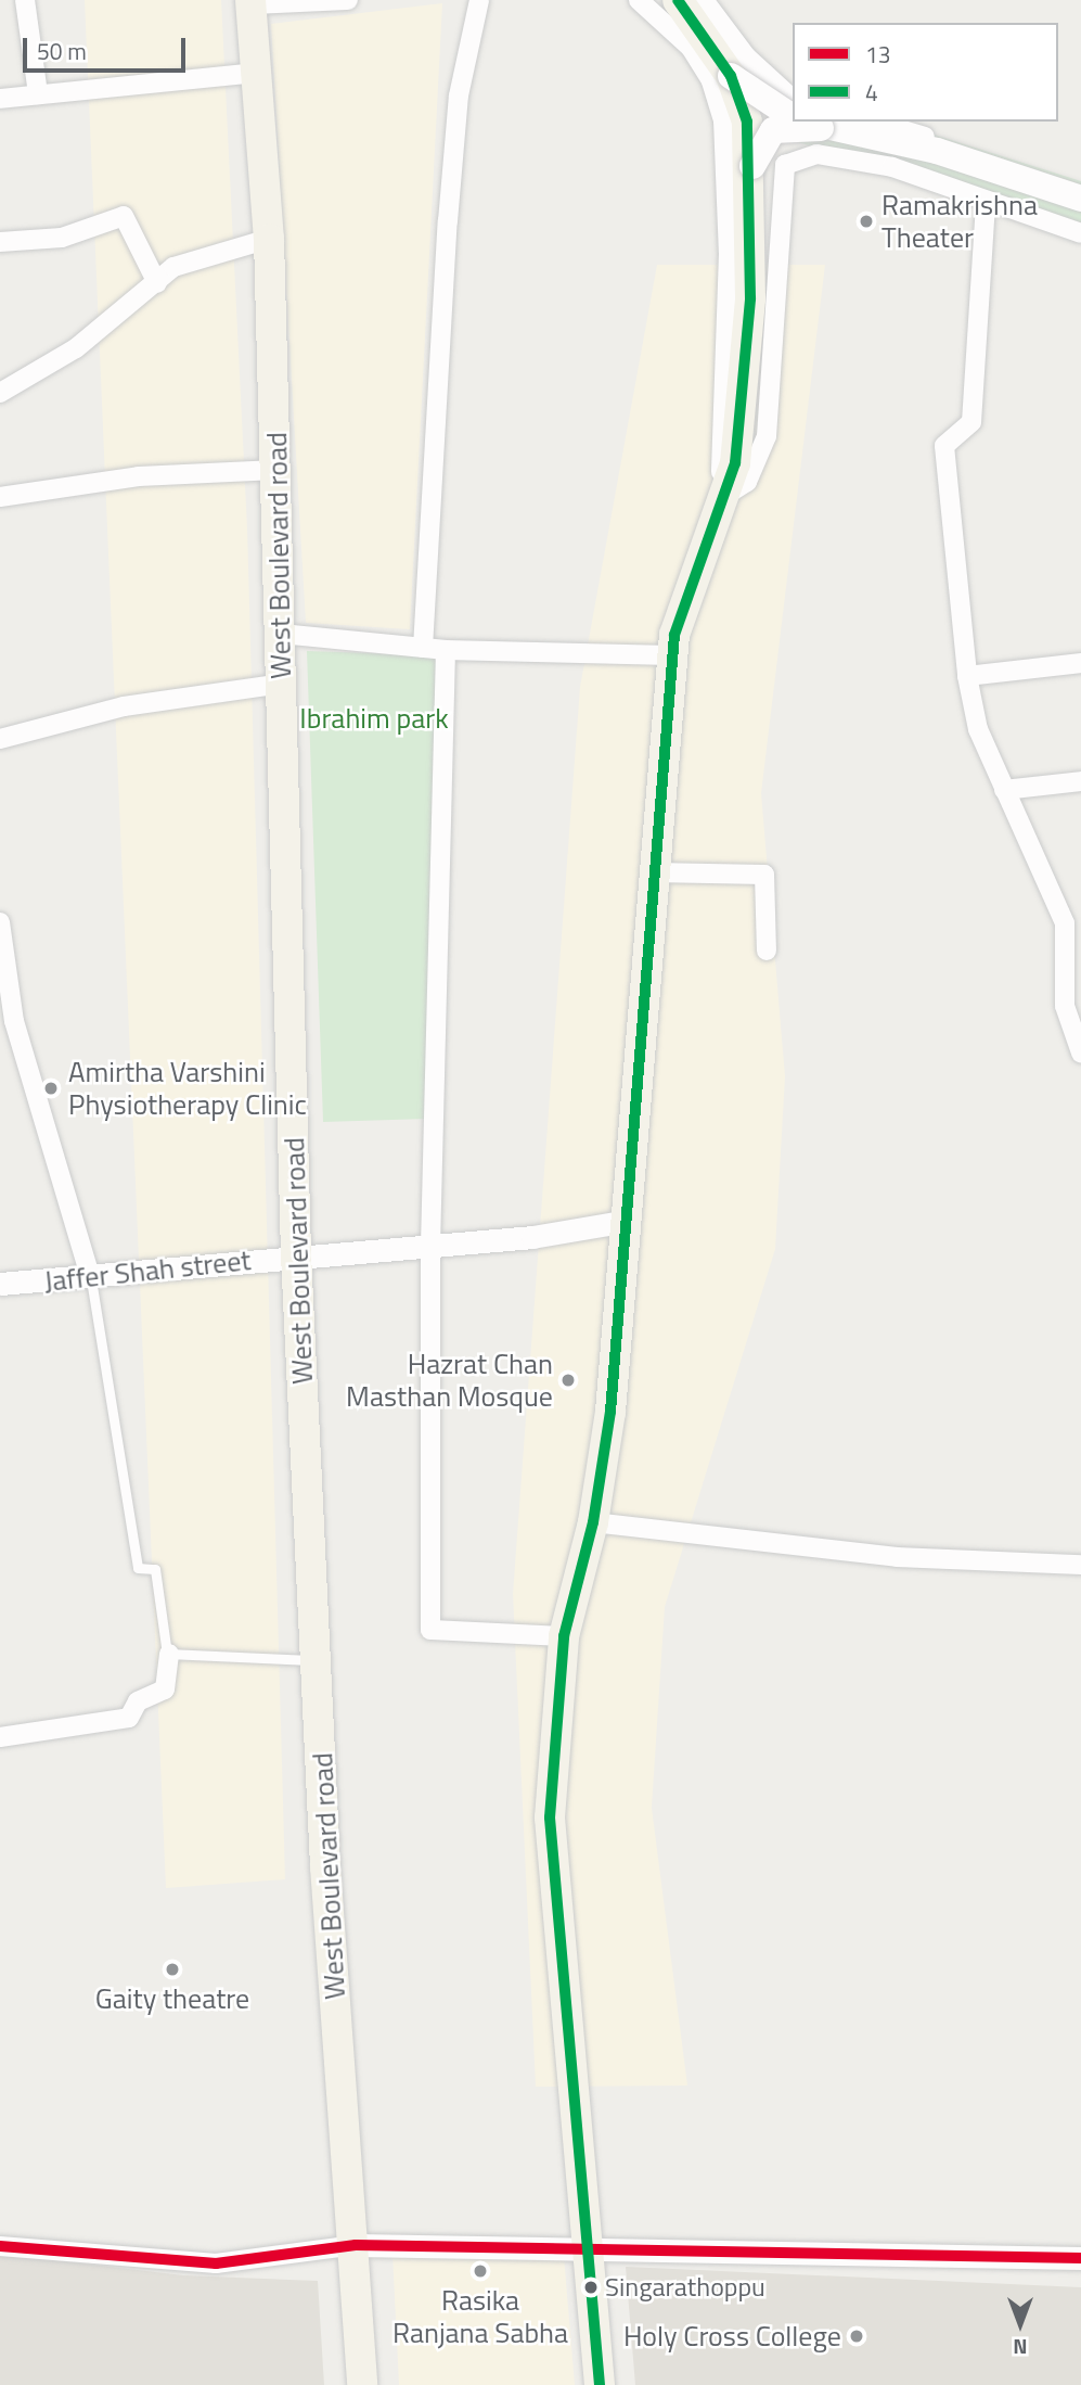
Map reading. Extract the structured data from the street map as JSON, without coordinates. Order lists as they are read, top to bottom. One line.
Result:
{"streets":{"main road":["West Boulevard road"],"street":["Jaffer Shah street"]},"crossings":[["West Boulevard road","Jaffer Shah street"]],"parks":["Ibrahim park"],"places":["Ramakrishna Theater","Amirtha Varshini Physiotherapy Clinic","Hazrat Chan Masthan Mosque","Gaity theatre","Rasika Ranjana Sabha","Singarathoppu","Holy Cross College"],"lines":["transit line 4","transit line 13"],"legend":["13","4"],"scale_bar":"50 m","north":"bottom"}
